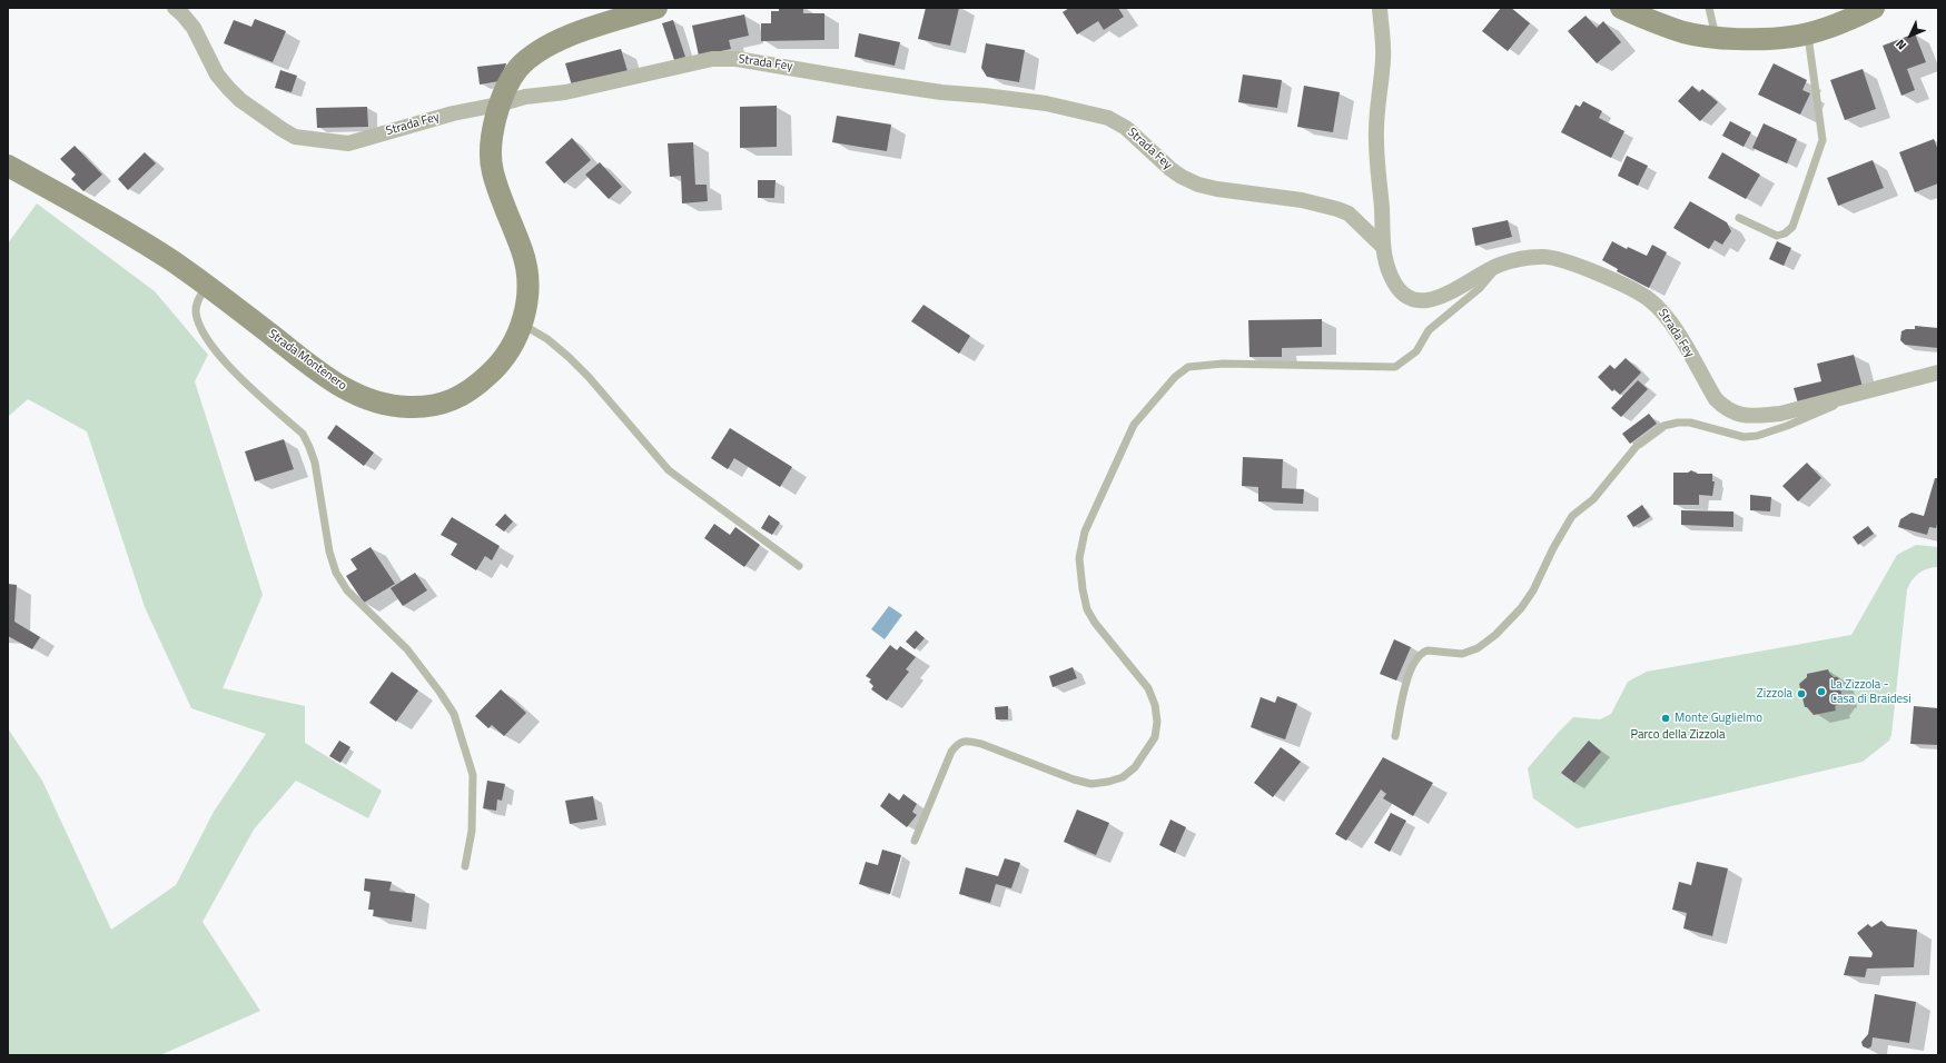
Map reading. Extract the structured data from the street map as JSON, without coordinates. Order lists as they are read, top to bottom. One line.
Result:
{"streets":{"main road":["Strada Montenero"],"street":["Strada Fey"]},"crossings":[["Strada Fey","Strada Montenero"]],"parks":["Parco della Zizzola"],"places":["La Zizzola - Casa di Braidesi","Zizzola","Monte Guglielmo"],"north":"bottom left"}
